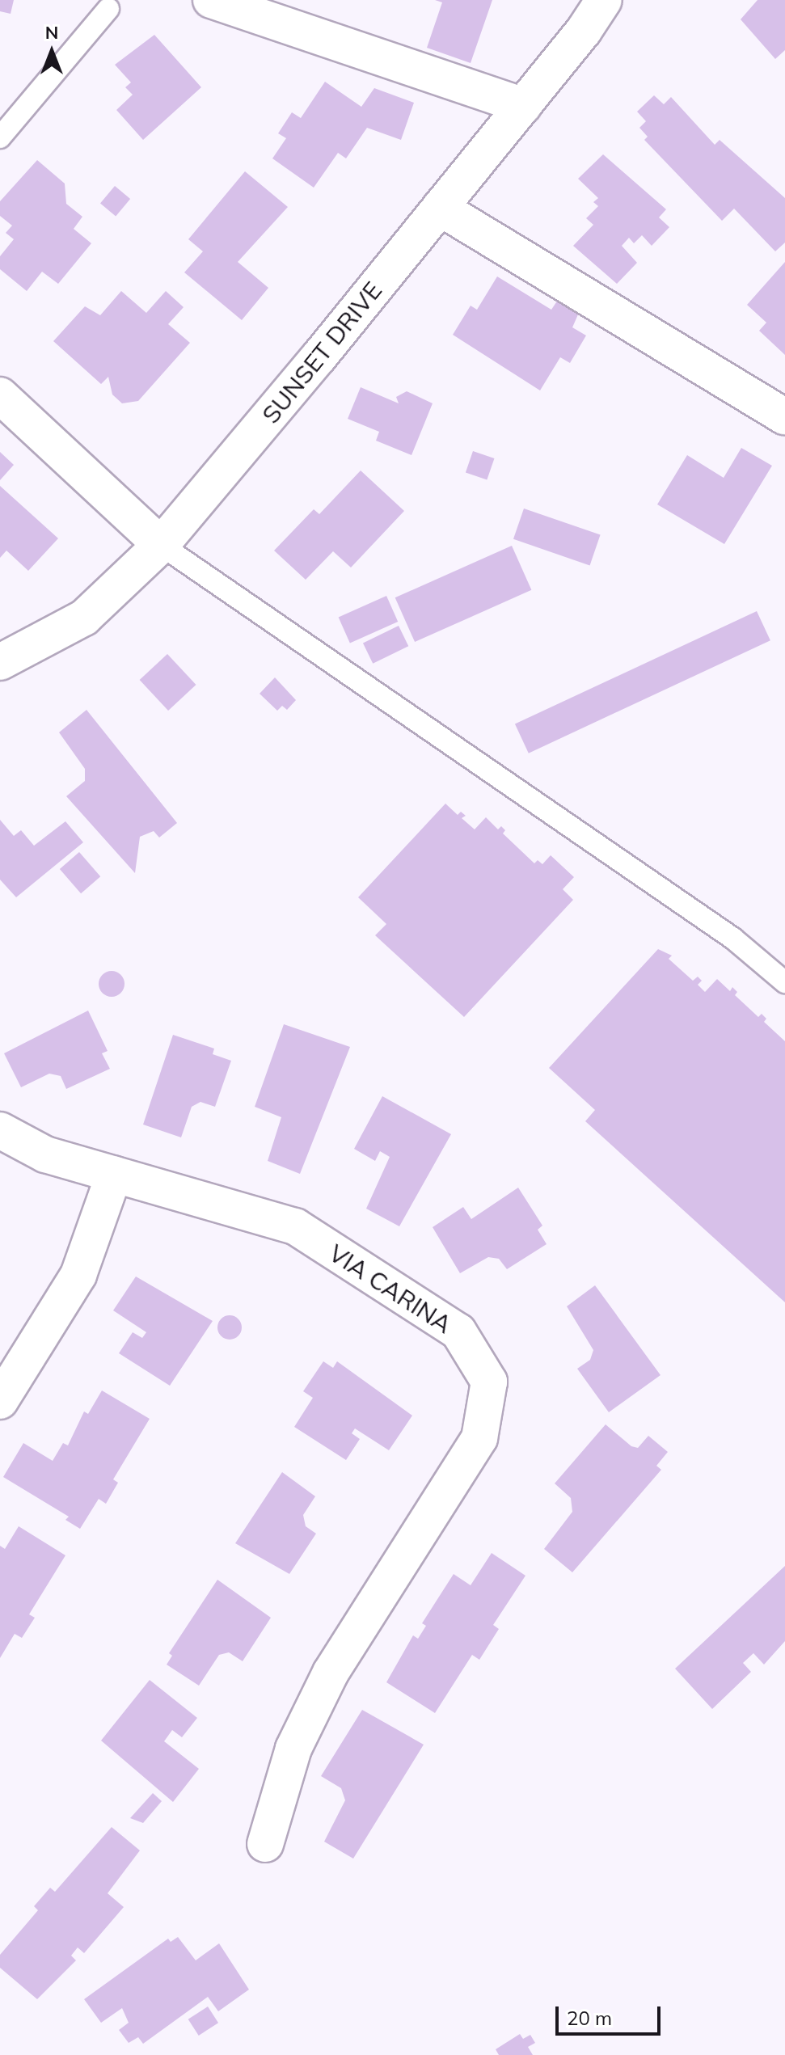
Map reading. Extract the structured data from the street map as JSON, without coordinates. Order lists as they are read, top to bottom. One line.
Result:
{"streets":{"street":["SUNSET DRIVE","VIA CARINA"]},"scale_bar":"20 m","north":"top"}
